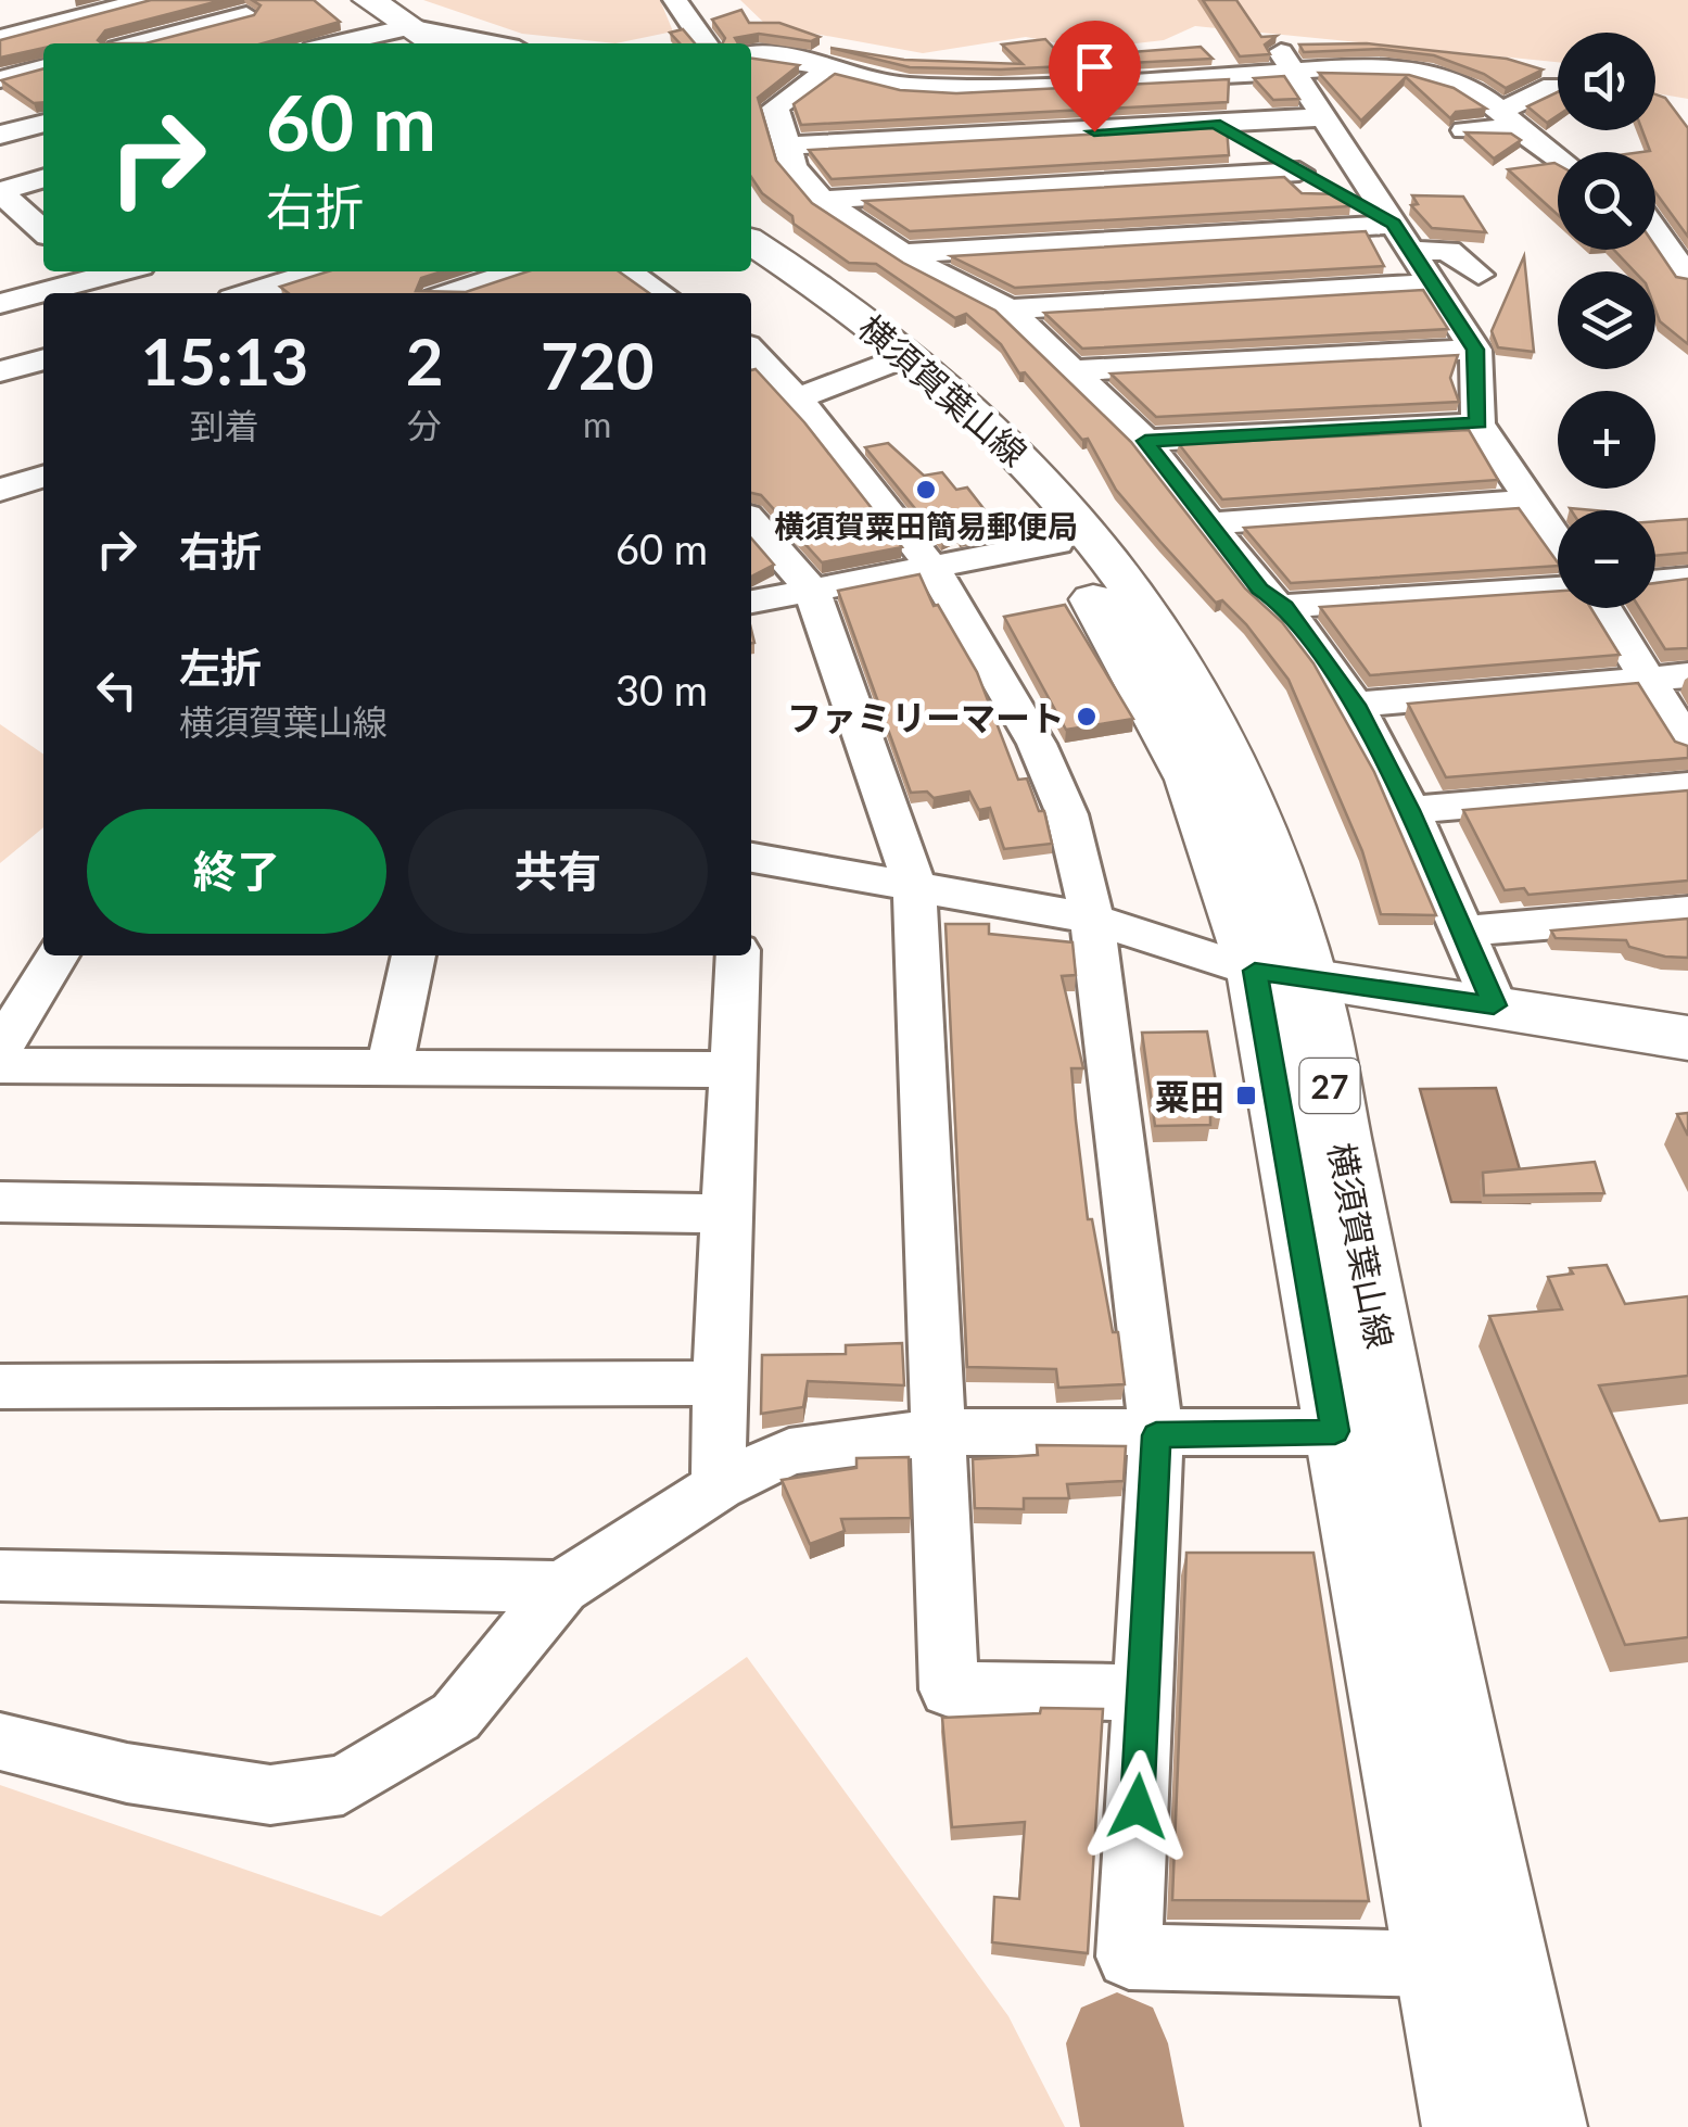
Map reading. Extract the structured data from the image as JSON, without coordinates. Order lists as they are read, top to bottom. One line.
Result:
{"streets":{"main road":["横須賀葉山線","27"]},"places":{"other":["横須賀粟田簡易郵便局","ファミリーマート"],"transit":["粟田"]},"page":{"map_buttons":["+","−"],"turn":["60 m","右折"],"eta":["15:13","到着","2","分","720","m"],"list":[{"name":"右折","value":"60 m"},{"name":"左折","note":"横須賀葉山線","value":"30 m"}],"buttons":["終了","共有"]}}
